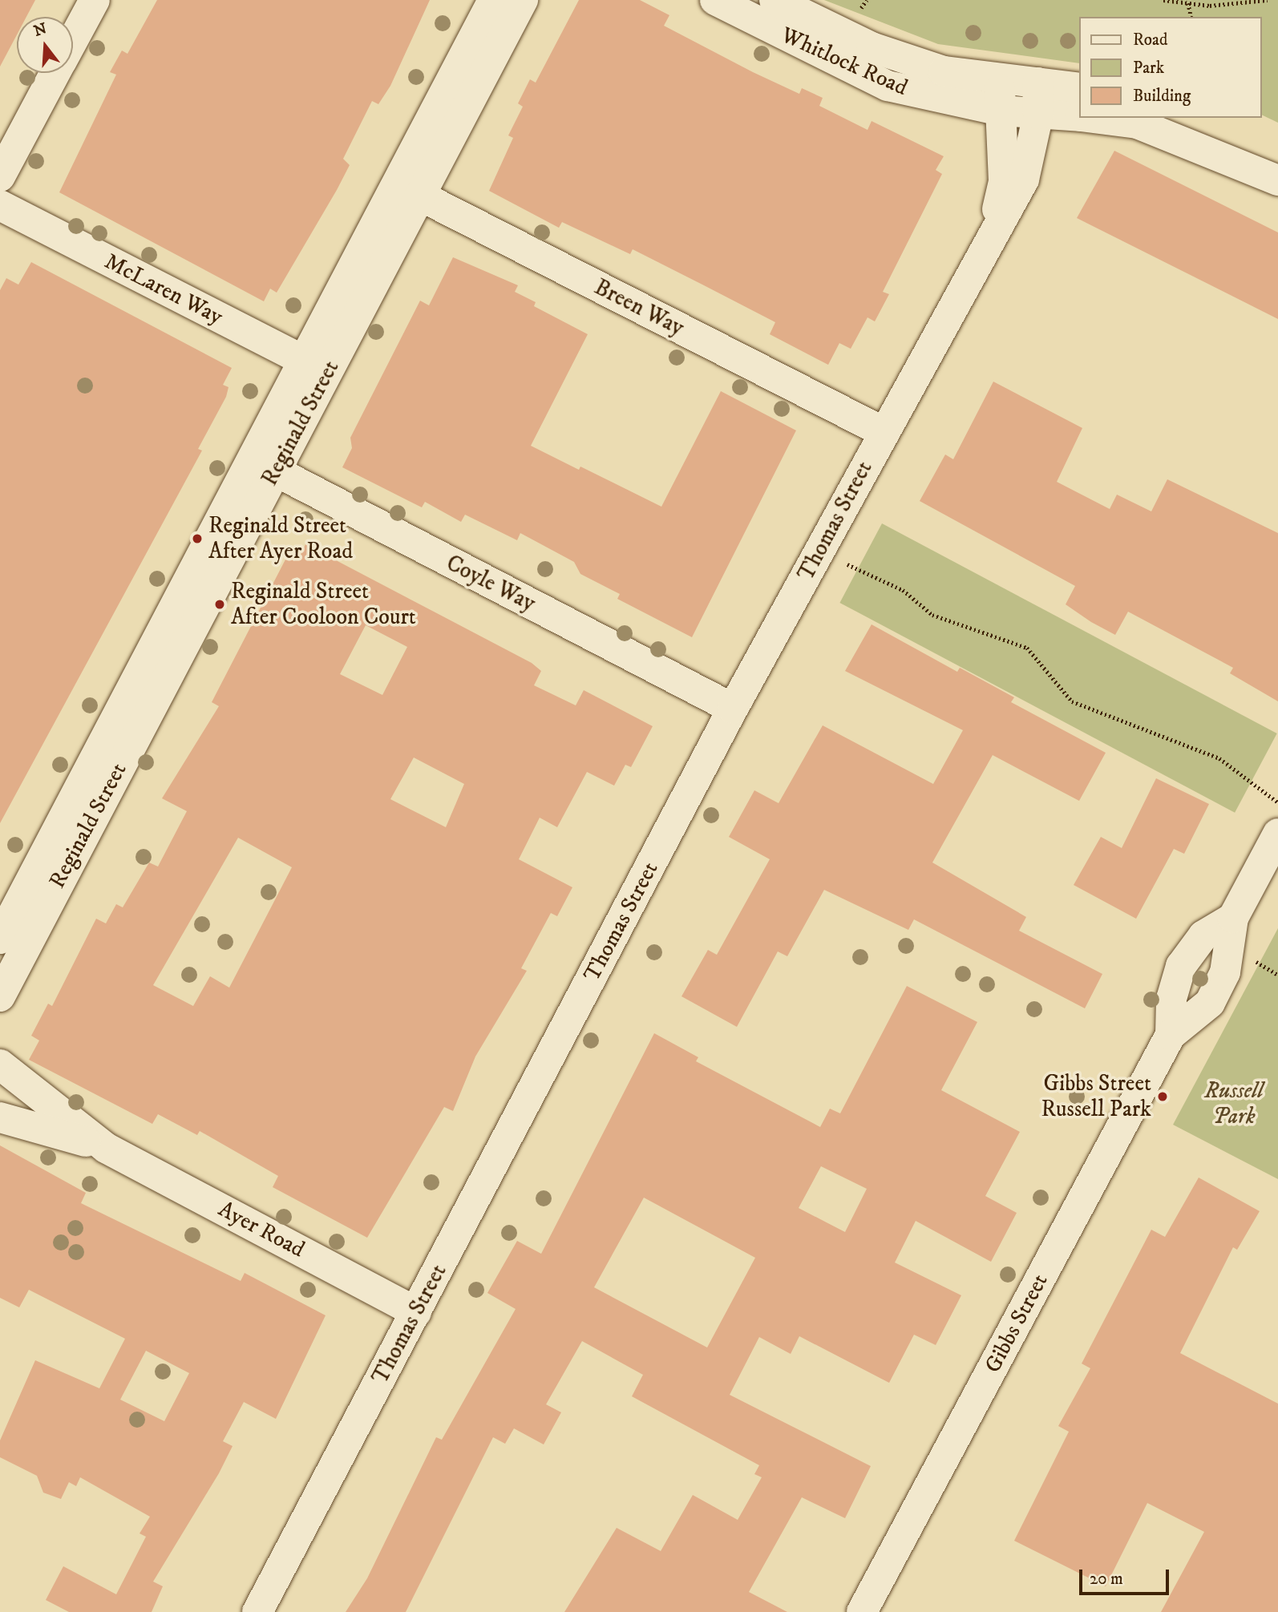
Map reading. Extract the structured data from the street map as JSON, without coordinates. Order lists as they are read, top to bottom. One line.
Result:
{"streets":{"street":["Whitlock Road","McLaren Way","Breen Way","Reginald Street","Thomas Street","Coyle Way","Ayer Road","Gibbs Street"]},"crossings":[["Whitlock Road","Thomas Street"],["McLaren Way","Reginald Street"],["Breen Way","Reginald Street"],["Breen Way","Thomas Street"],["Reginald Street","Coyle Way"],["Thomas Street","Coyle Way"],["Thomas Street","Ayer Road"]],"parks":["Russell Park"],"places":["Reginald Street After Ayer Road","Reginald Street After Cooloon Court","Gibbs Street Russell Park"],"legend":["Road","Park","Building"],"scale_bar":"20 m","north":"top"}
